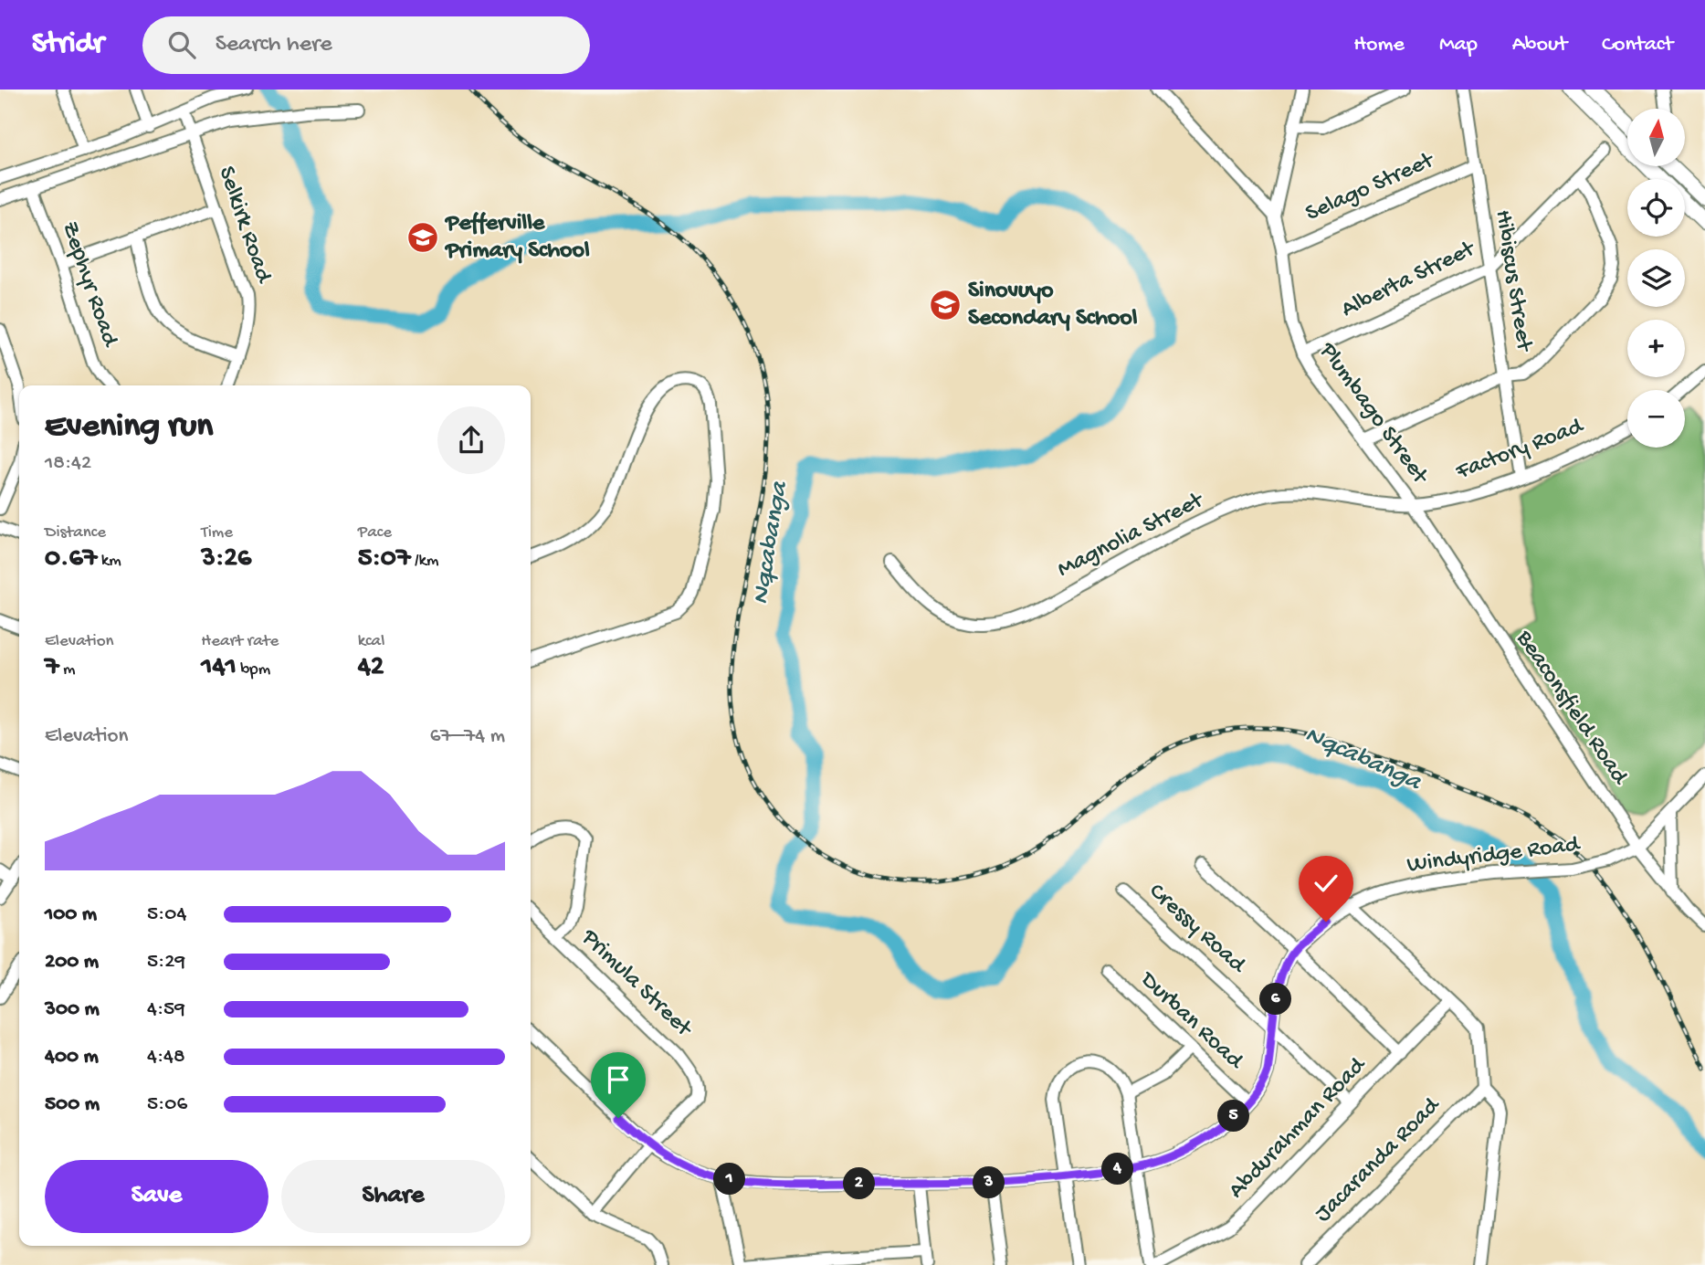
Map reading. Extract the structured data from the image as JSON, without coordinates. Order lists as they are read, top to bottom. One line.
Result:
{"streets":{"street":["Selago Street","Selkirk Road","Alberta Street","Hibiscus Street","Zephyr Road","Plumbago Street","Factory Road","Magnolia Street","Beaconsfield Road","Windyridge Road","Cressy Road","Primula Street","Durban Road","Abdurahman Road","Jacaranda Road"]},"crossings":[["Selago Street","Hibiscus Street"],["Selago Street","Plumbago Street"],["Alberta Street","Hibiscus Street"],["Alberta Street","Plumbago Street"],["Hibiscus Street","Factory Road"],["Plumbago Street","Factory Road"],["Plumbago Street","Magnolia Street"],["Plumbago Street","Beaconsfield Road"],["Factory Road","Magnolia Street"],["Factory Road","Beaconsfield Road"],["Magnolia Street","Beaconsfield Road"],["Beaconsfield Road","Windyridge Road"],["Windyridge Road","Cressy Road"],["Windyridge Road","Primula Street"],["Windyridge Road","Durban Road"],["Cressy Road","Abdurahman Road"]],"water":["Nqcabanga"],"places":{"school or university":["Pefferville Primary School","Sinovuyo Secondary School"]},"north":"top","page":{"header":"Stridr","search":"Search here","nav":["Home","Map","About","Contact"],"map_buttons":["+","−"],"heading":["Evening run","18:42"],"stats":[["Distance","0.67 km"],["Time","3:26"],["Pace","5:07 /km"],["Elevation","7 m"],["Heart rate","141 bpm"],["kcal","42"]],"chart":["Elevation","67–74 m"],"list":[{"name":"100 m","note":"5:04"},{"name":"200 m","note":"5:29"},{"name":"300 m","note":"4:59"},{"name":"400 m","note":"4:48"},{"name":"500 m","note":"5:06"}],"pins":["6","5","4","1","3","2"],"buttons":["Save","Share"]}}
